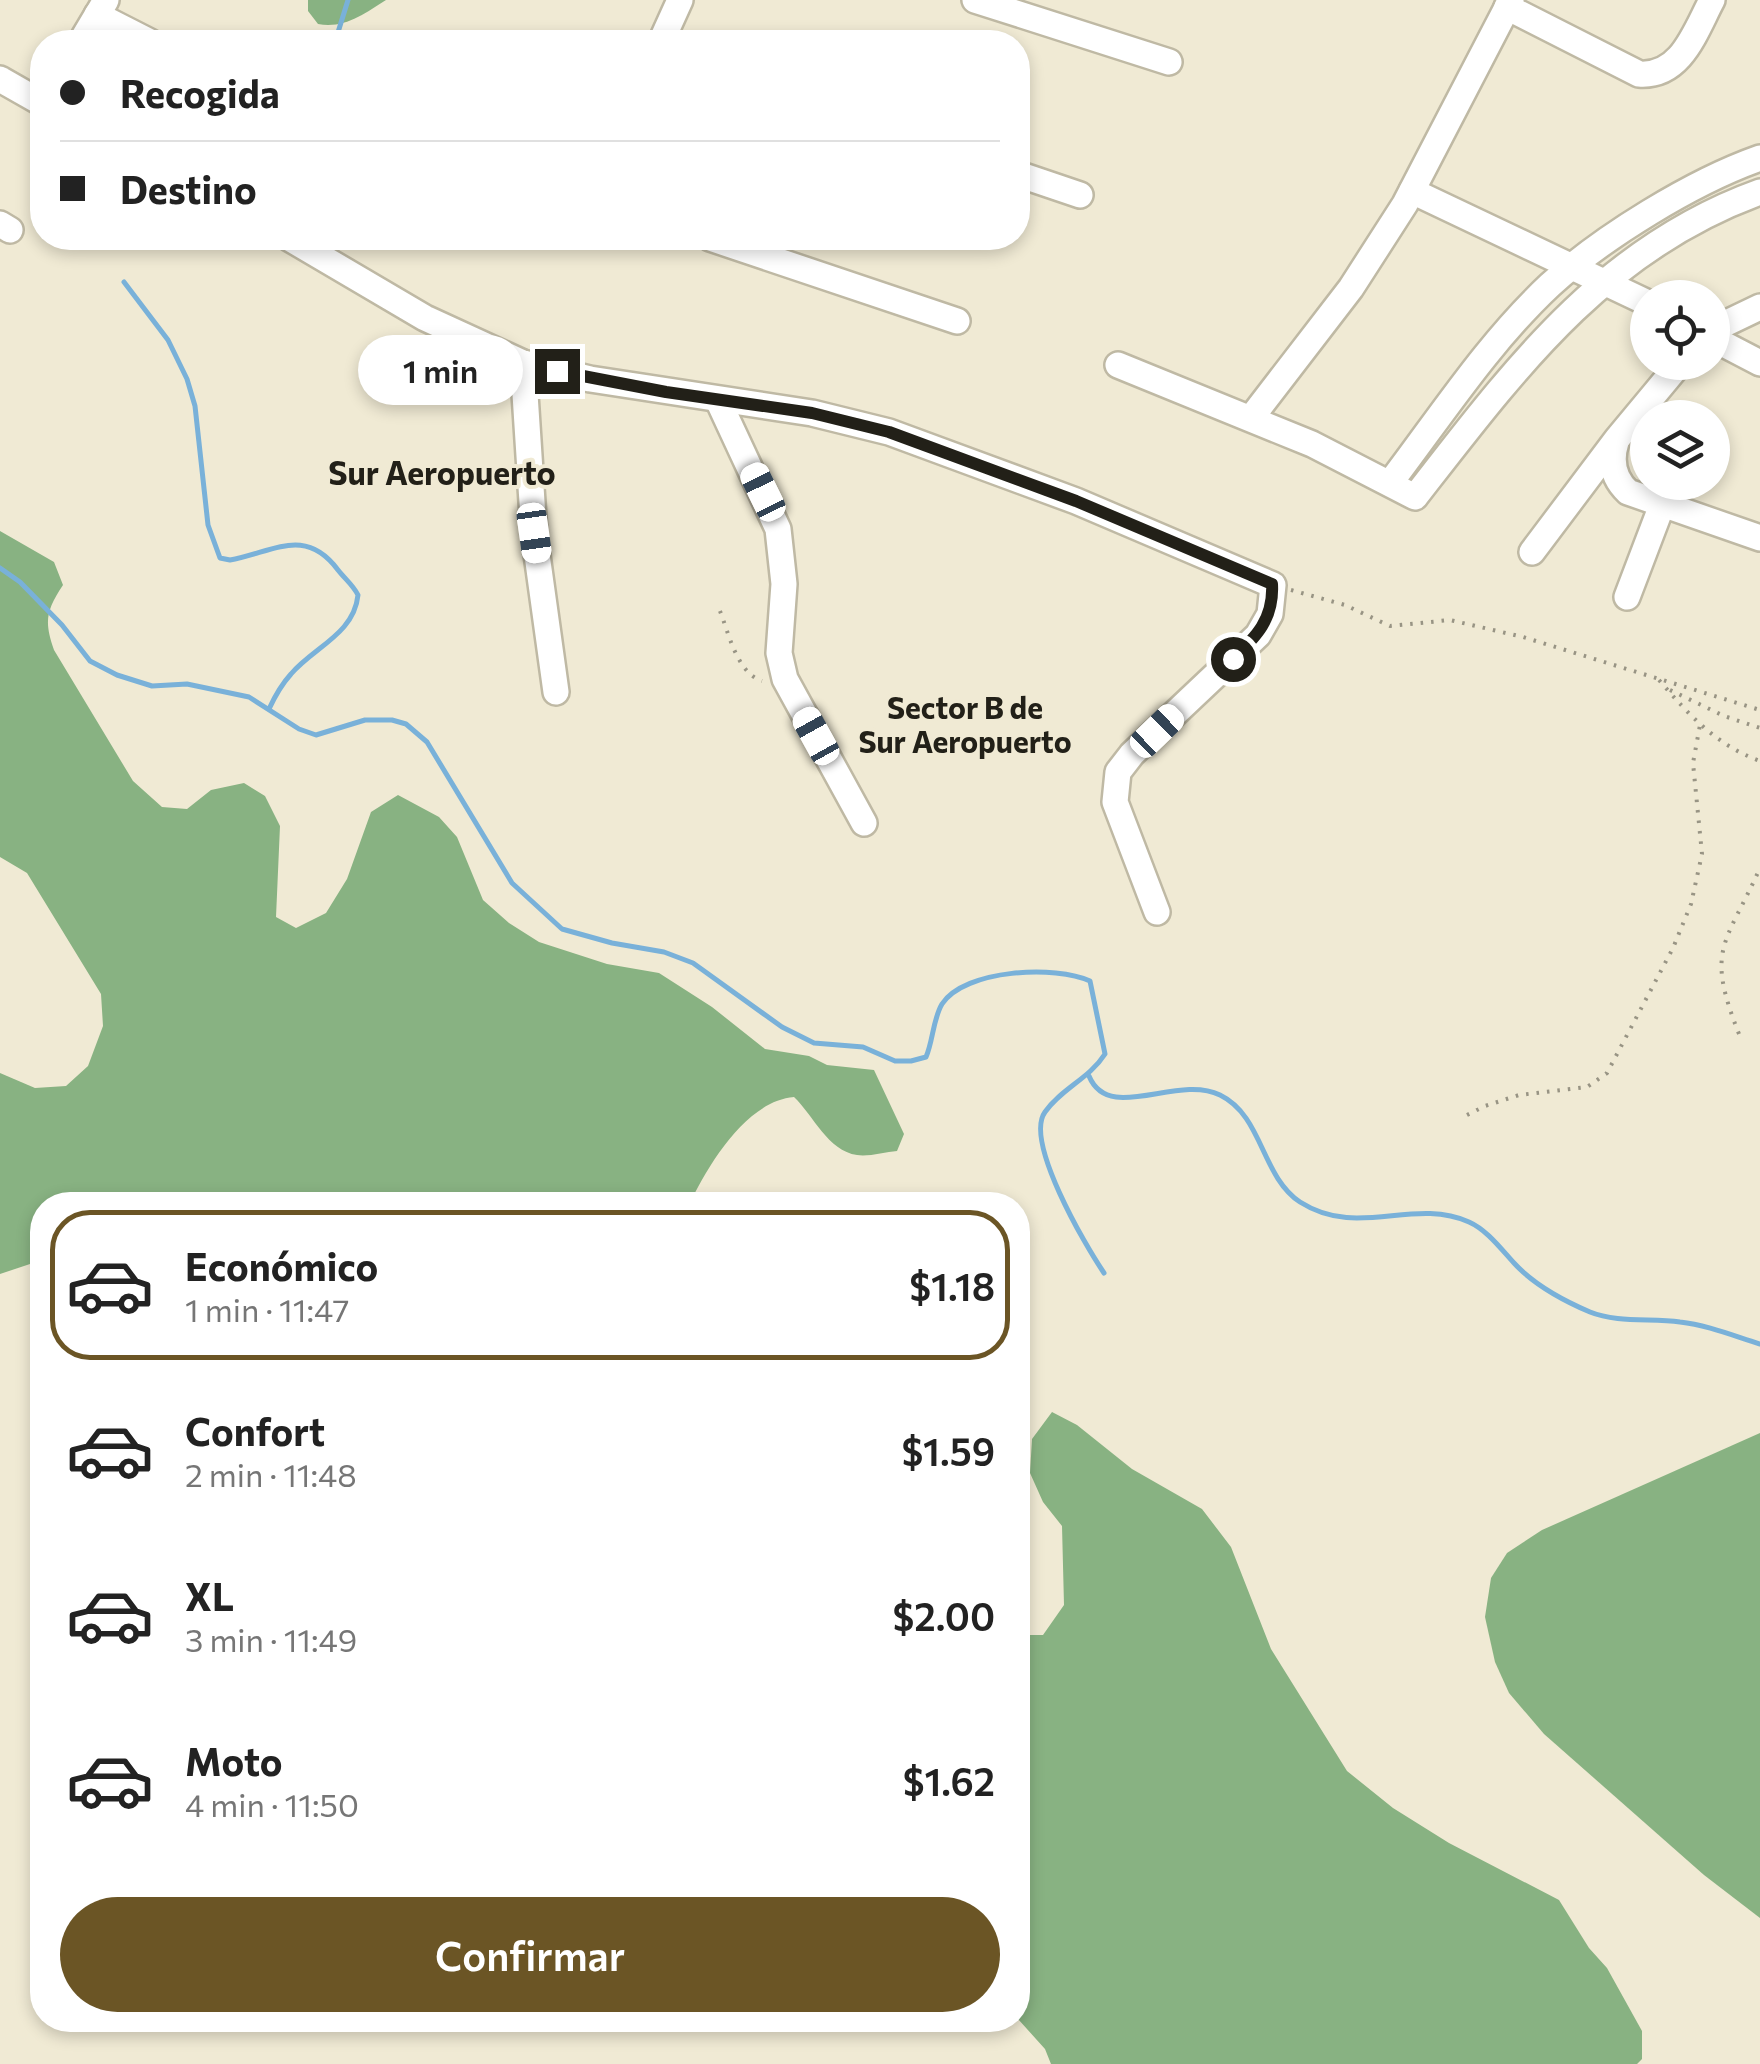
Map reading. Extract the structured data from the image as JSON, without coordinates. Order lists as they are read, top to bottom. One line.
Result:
{"districts":["Sur Aeropuerto","Sector B de Sur Aeropuerto"],"page":{"banner":["Recogida","Destino"],"bubble":"1 min","list":[{"name":"Económico","note":"1 min · 11:47","value":"$1.18"},{"name":"Confort","note":"2 min · 11:48","value":"$1.59"},{"name":"XL","note":"3 min · 11:49","value":"$2.00"},{"name":"Moto","note":"4 min · 11:50","value":"$1.62"}],"buttons":"Confirmar"}}
